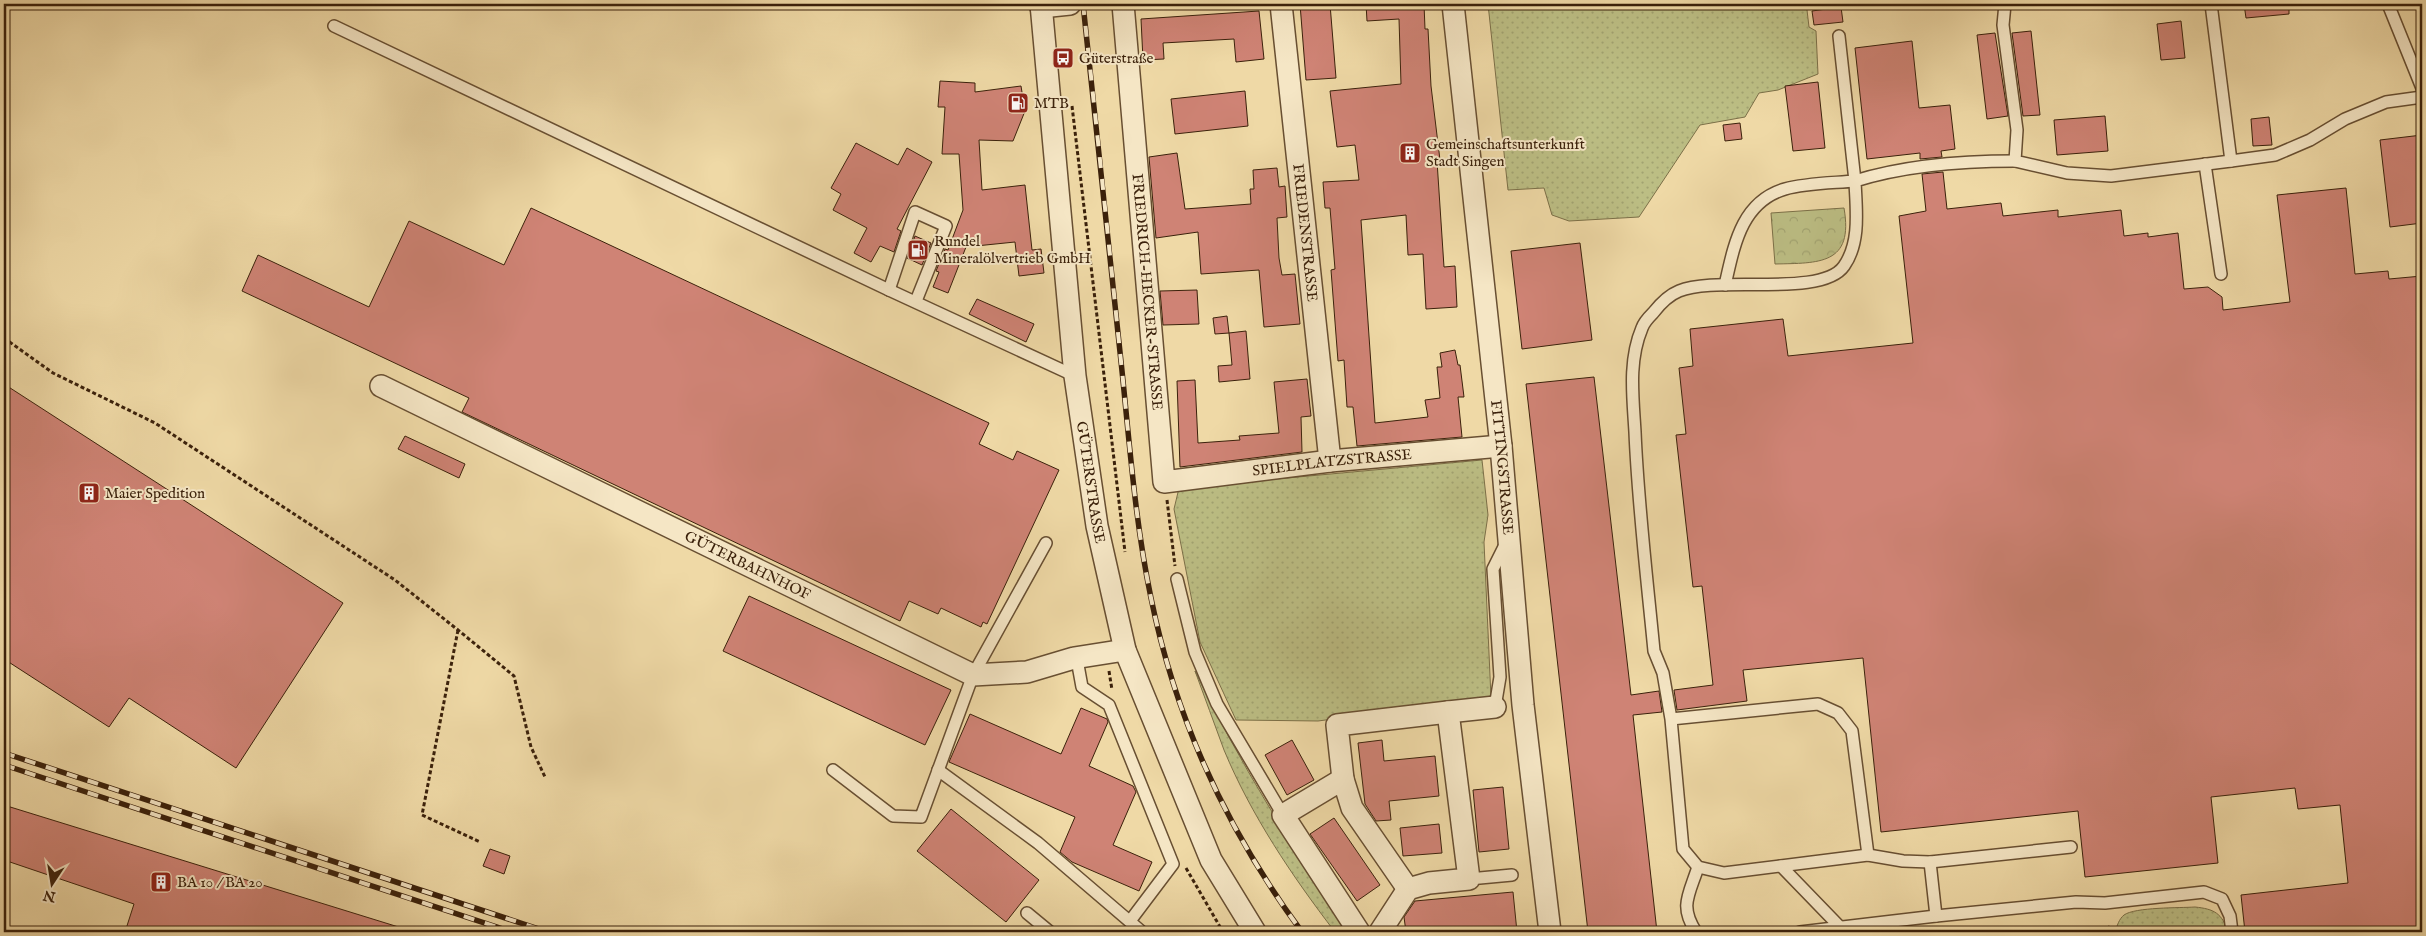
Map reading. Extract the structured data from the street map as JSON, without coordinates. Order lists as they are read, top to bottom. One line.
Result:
{"streets":{"street":["FRIEDENSTRASSE","FRIEDRICH-HECKER-STRASSE","SPIELPLATZSTRASSE","FITTINGSTRASSE","GÜTERSTRASSE","GÜTERBAHNHOF"]},"crossings":[["FRIEDENSTRASSE","SPIELPLATZSTRASSE"],["FRIEDRICH-HECKER-STRASSE","SPIELPLATZSTRASSE"],["SPIELPLATZSTRASSE","FITTINGSTRASSE"],["GÜTERSTRASSE","GÜTERBAHNHOF"]],"places":{"bus stop":["Güterstraße"],"fuel station":["MTB","Rundel Mineralölvertrieb GmbH"],"building":["Gemeinschaftsunterkunft Stadt Singen","Maier Spedition","BA 10 / BA 20"]},"north":"bottom"}
